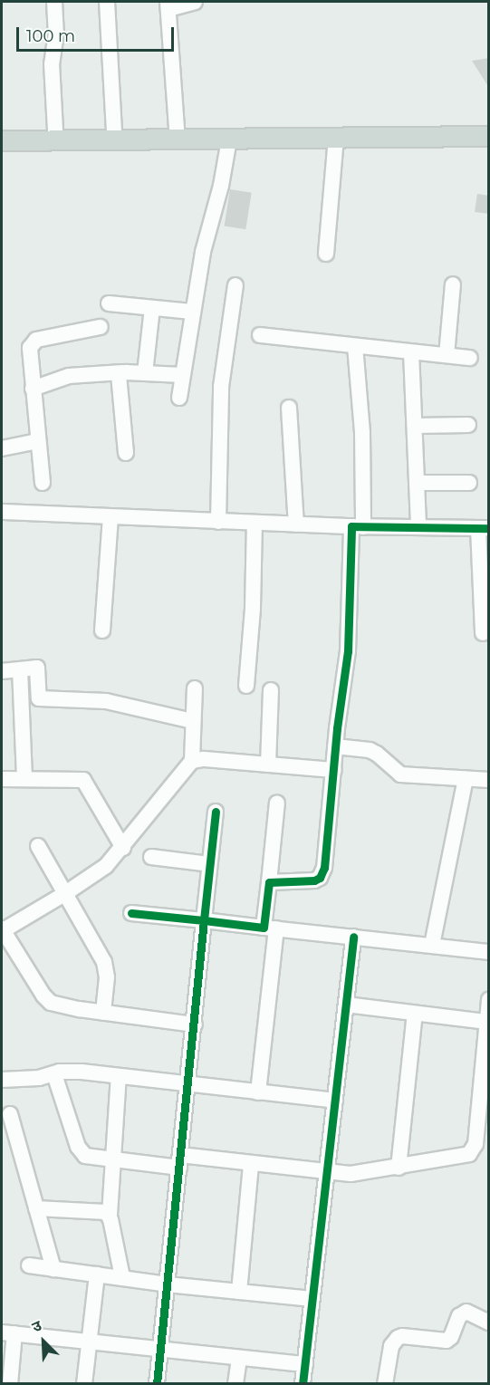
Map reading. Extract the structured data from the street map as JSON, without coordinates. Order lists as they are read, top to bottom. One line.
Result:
{"scale_bar":"100 m","north":"top left"}
